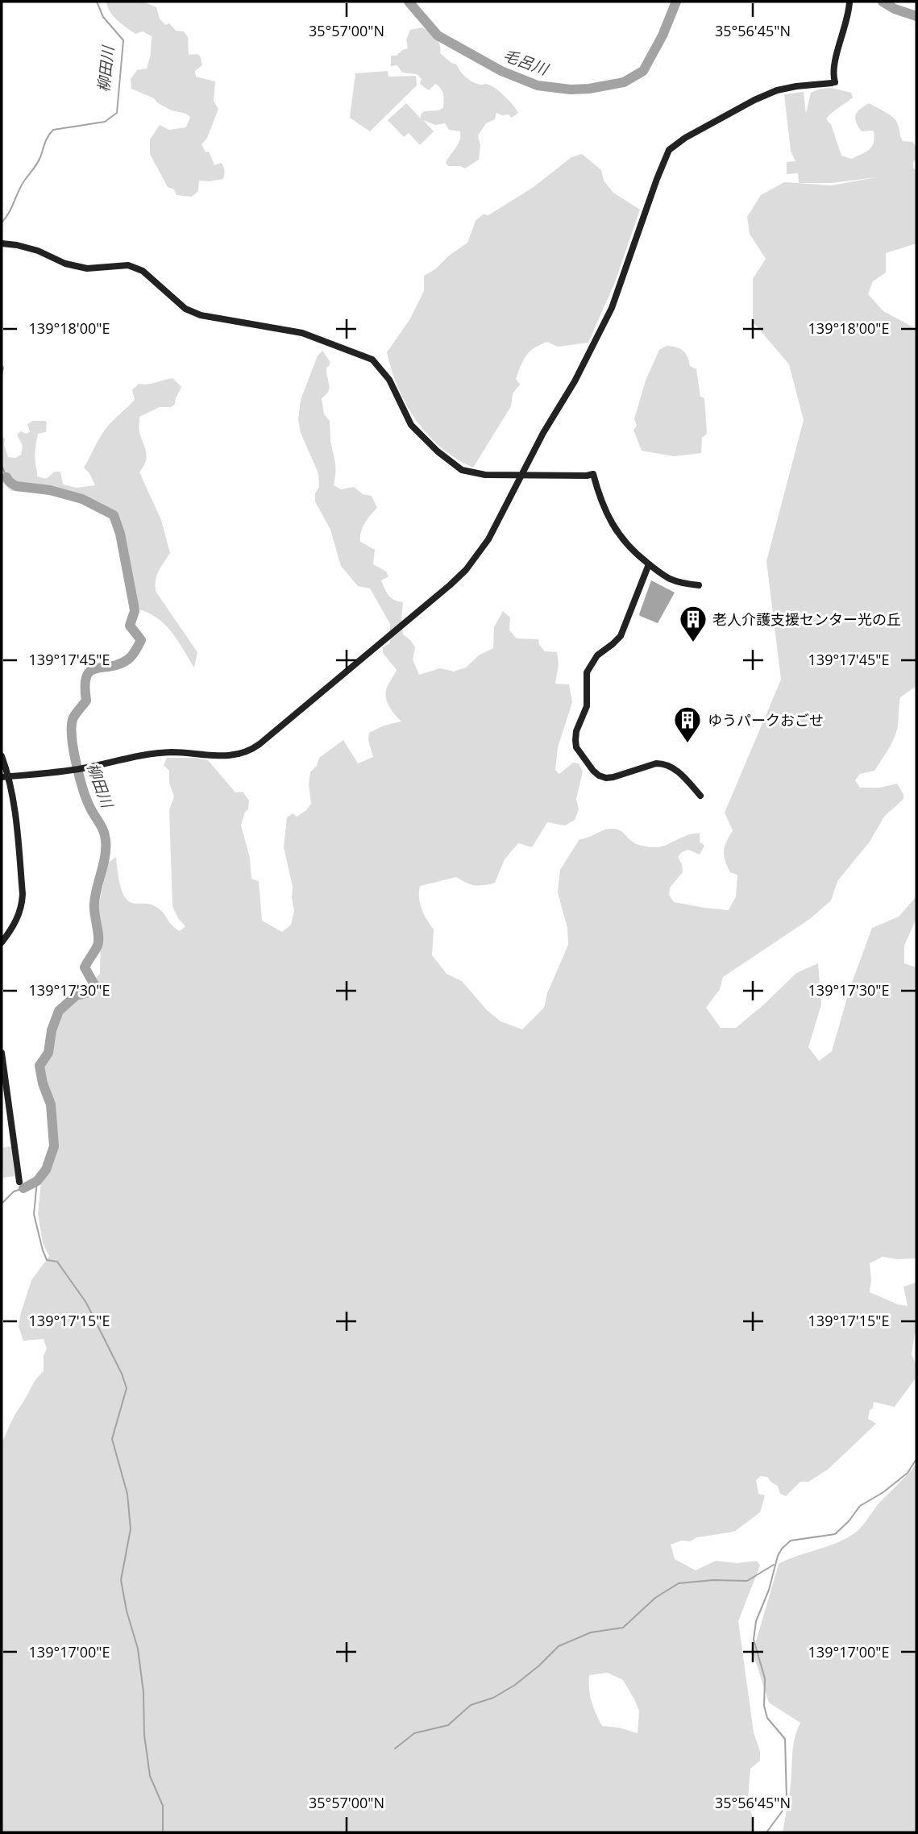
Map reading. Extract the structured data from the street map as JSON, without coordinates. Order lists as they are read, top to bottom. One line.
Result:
{"water":["毛呂川","柳田川"],"places":{"building":["老人介護支援センター光の丘","ゆうパークおごせ"]},"coordinates":["35°57'00\"N","35°56'45\"N","139°18'00\"E","139°17'45\"E","139°17'30\"E","139°17'15\"E","139°17'00\"E"]}
